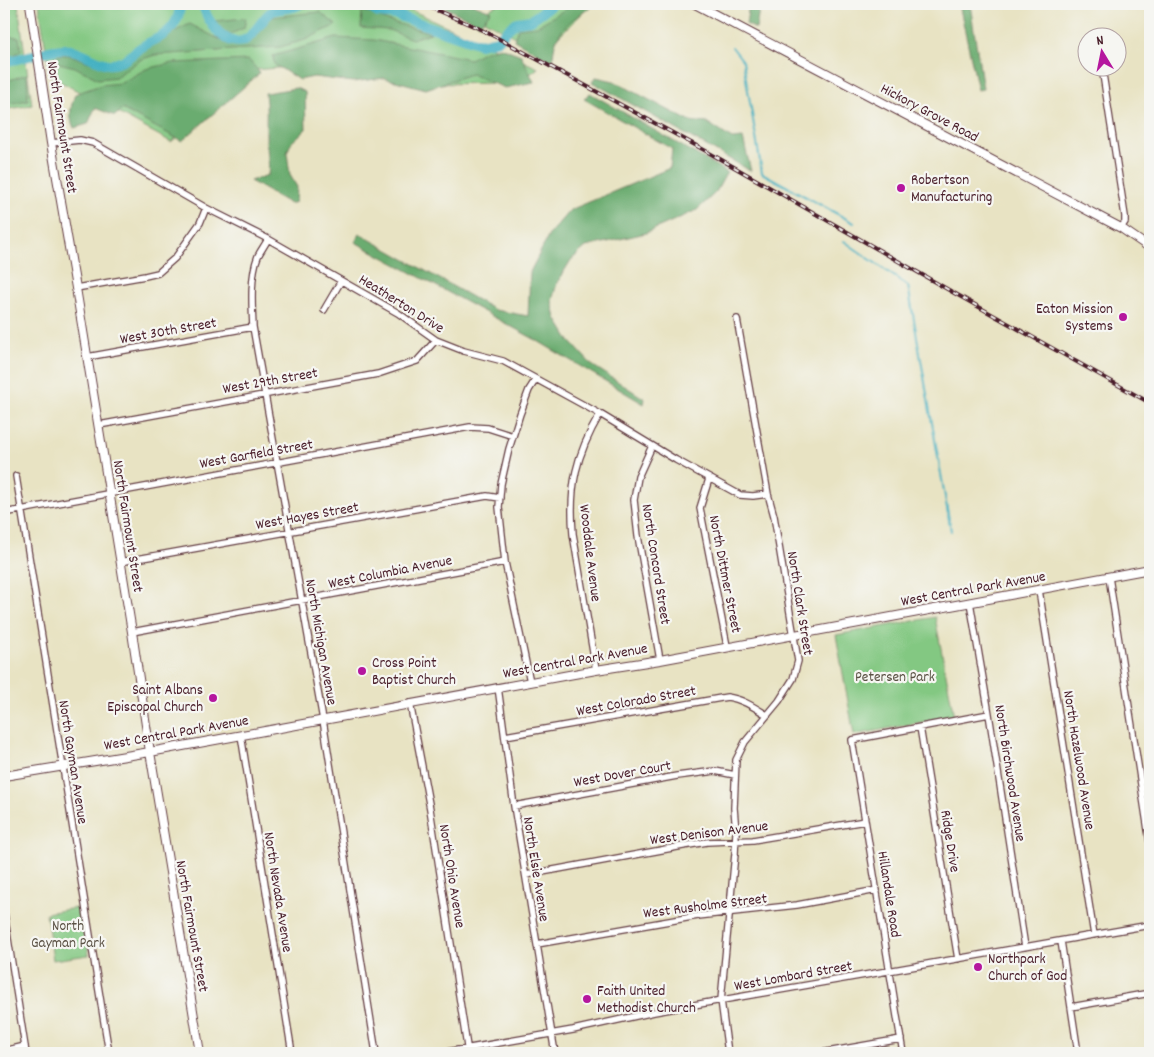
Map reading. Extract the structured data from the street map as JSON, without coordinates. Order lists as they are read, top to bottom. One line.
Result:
{"streets":{"street":["Hickory Grove Road","North Fairmount Street","Heatherton Drive","West 30th Street","West 29th Street","West Garfield Street","West Hayes Street","Wooddale Avenue","North Concord Street","West Columbia Avenue","North Dittmer Street","West Central Park Avenue","North Clark Street","North Michigan Avenue","West Colorado Street","North Hazelwood Avenue","North Gayman Avenue","West Dover Court","North Birchwood Avenue","West Denison Avenue","Ridge Drive","North Elsie Avenue","North Ohio Avenue","North Nevada Avenue","Hillandale Road","West Rusholme Street","West Lombard Street"]},"crossings":[["North Fairmount Street","Heatherton Drive"],["North Fairmount Street","West 30th Street"],["North Fairmount Street","West 29th Street"],["North Fairmount Street","West Garfield Street"],["North Fairmount Street","West Hayes Street"],["North Fairmount Street","West Columbia Avenue"],["North Fairmount Street","West Central Park Avenue"],["Heatherton Drive","West 29th Street"],["Heatherton Drive","Wooddale Avenue"],["Heatherton Drive","North Concord Street"],["Heatherton Drive","North Dittmer Street"],["Heatherton Drive","North Clark Street"],["Heatherton Drive","North Michigan Avenue"],["West 30th Street","North Michigan Avenue"],["West 29th Street","North Michigan Avenue"],["West Garfield Street","North Michigan Avenue"],["West Garfield Street","North Gayman Avenue"],["West Hayes Street","North Michigan Avenue"],["Wooddale Avenue","West Central Park Avenue"],["North Concord Street","West Central Park Avenue"],["West Columbia Avenue","North Michigan Avenue"],["North Dittmer Street","West Central Park Avenue"],["West Central Park Avenue","North Clark Street"],["West Central Park Avenue","North Michigan Avenue"],["West Central Park Avenue","North Hazelwood Avenue"],["West Central Park Avenue","North Gayman Avenue"],["West Central Park Avenue","North Birchwood Avenue"],["West Central Park Avenue","North Elsie Avenue"],["West Central Park Avenue","North Ohio Avenue"],["West Central Park Avenue","North Nevada Avenue"],["North Clark Street","West Colorado Street"],["North Clark Street","West Dover Court"],["North Clark Street","West Denison Avenue"],["North Clark Street","West Rusholme Street"],["North Clark Street","West Lombard Street"],["West Colorado Street","North Elsie Avenue"],["North Hazelwood Avenue","West Lombard Street"],["West Dover Court","North Elsie Avenue"],["North Birchwood Avenue","West Lombard Street"],["West Denison Avenue","North Elsie Avenue"],["West Denison Avenue","Hillandale Road"],["Ridge Drive","Hillandale Road"],["Ridge Drive","West Lombard Street"],["North Elsie Avenue","West Rusholme Street"],["North Elsie Avenue","West Lombard Street"],["North Ohio Avenue","West Lombard Street"],["Hillandale Road","West Rusholme Street"],["Hillandale Road","West Lombard Street"]],"parks":["Petersen Park","North Gayman Park"],"places":["Robertson Manufacturing","Eaton Mission Systems","Cross Point Baptist Church","Saint Albans Episcopal Church","Northpark Church of God","Faith United Methodist Church"],"north":"top"}
